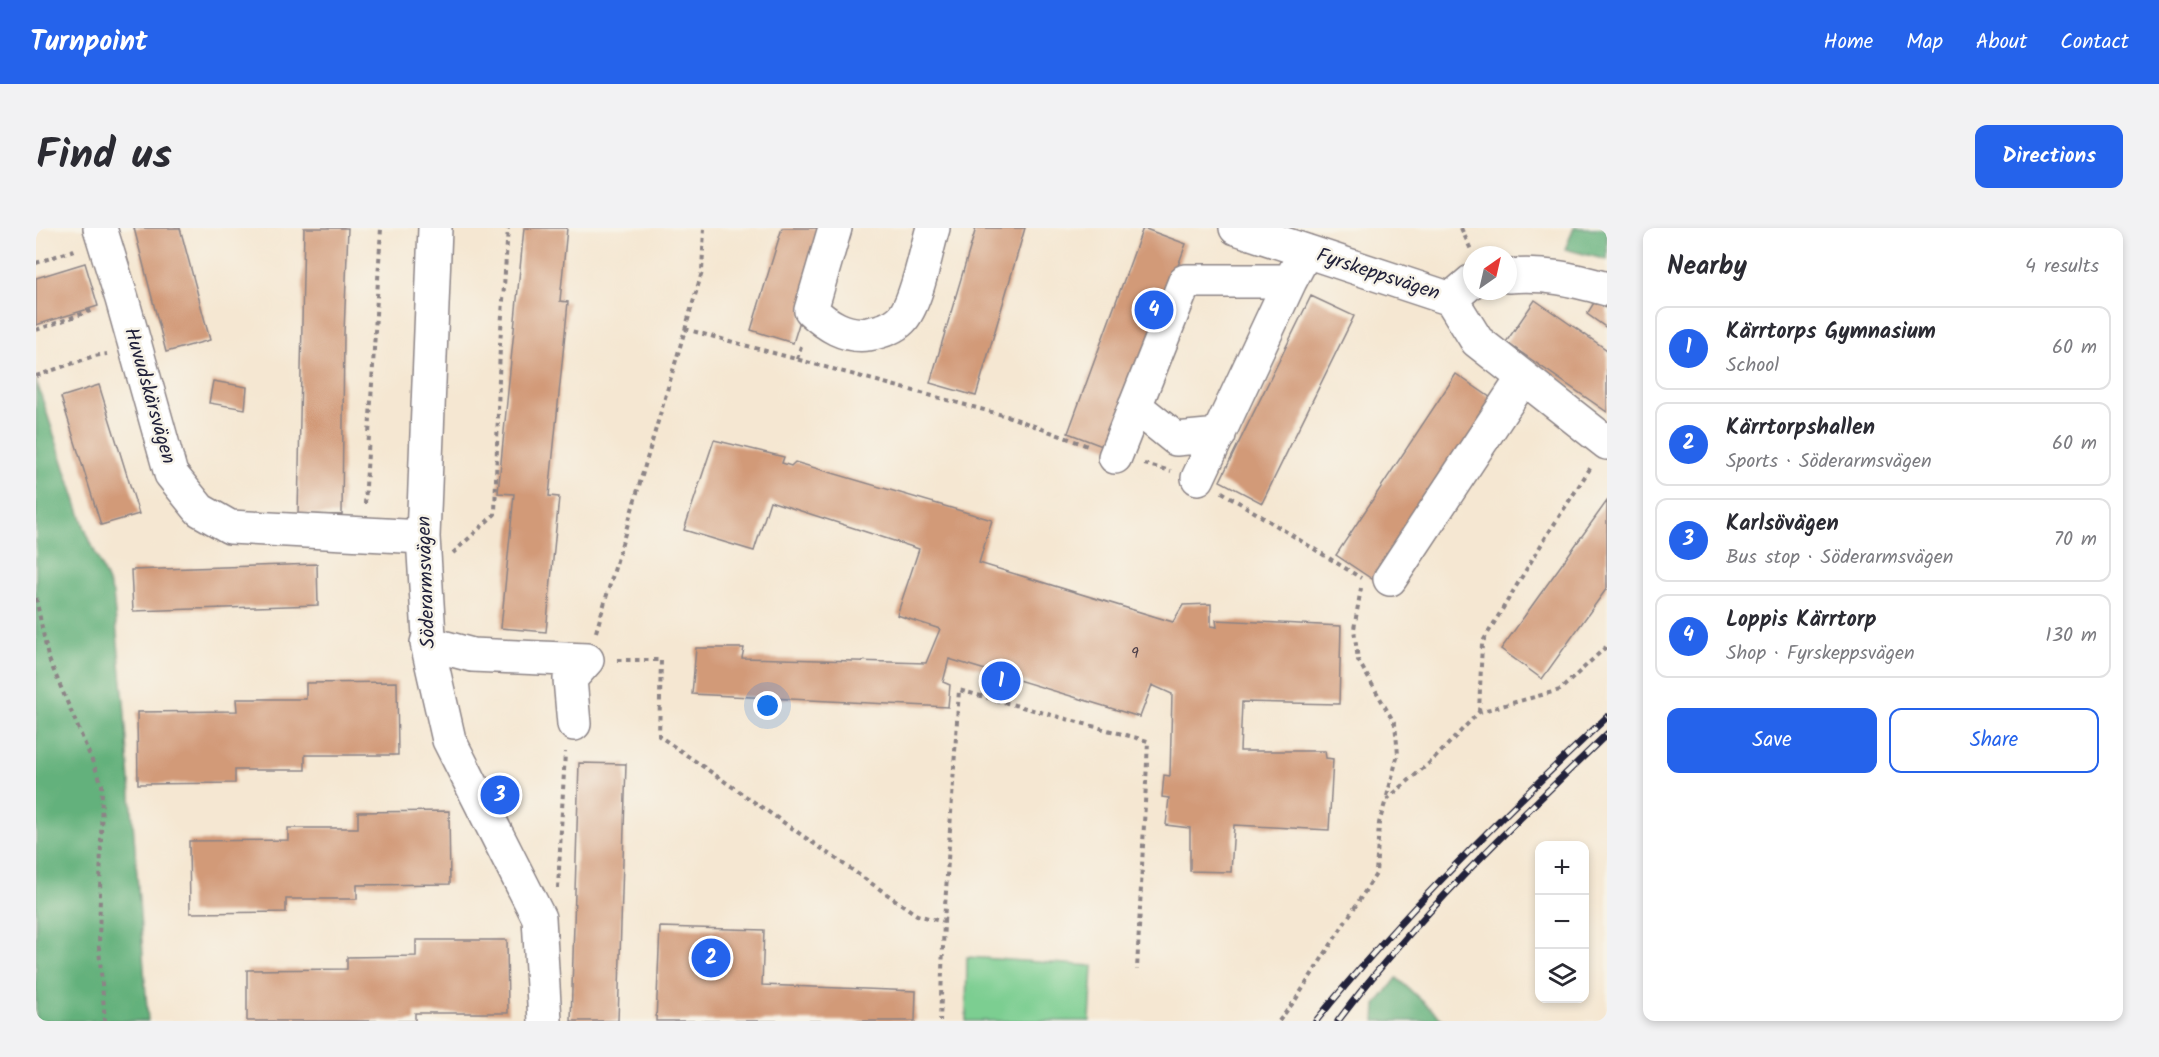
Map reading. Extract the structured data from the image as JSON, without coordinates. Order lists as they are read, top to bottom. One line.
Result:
{"streets":{"street":["Fyrskeppsvägen","Huvudskärsvägen","Söderarmsvägen"]},"crossings":[["Huvudskärsvägen","Söderarmsvägen"]],"house_numbers":["9"],"north":"top right","page":{"header":"Turnpoint","nav":["Home","Map","About","Contact"],"title":"Find us","buttons":["Directions",["Save","Share"]],"heading":["Nearby","4 results"],"pins":["4","1","3","2"],"list":[{"mark":"1","name":"Kärrtorps Gymnasium","note":"School","value":"60 m"},{"mark":"2","name":"Kärrtorpshallen","note":"Sports · Söderarmsvägen","value":"60 m"},{"mark":"3","name":"Karlsövägen","note":"Bus stop · Söderarmsvägen","value":"70 m"},{"mark":"4","name":"Loppis Kärrtorp","note":"Shop · Fyrskeppsvägen","value":"130 m"}],"map_buttons":["+","−"]}}
